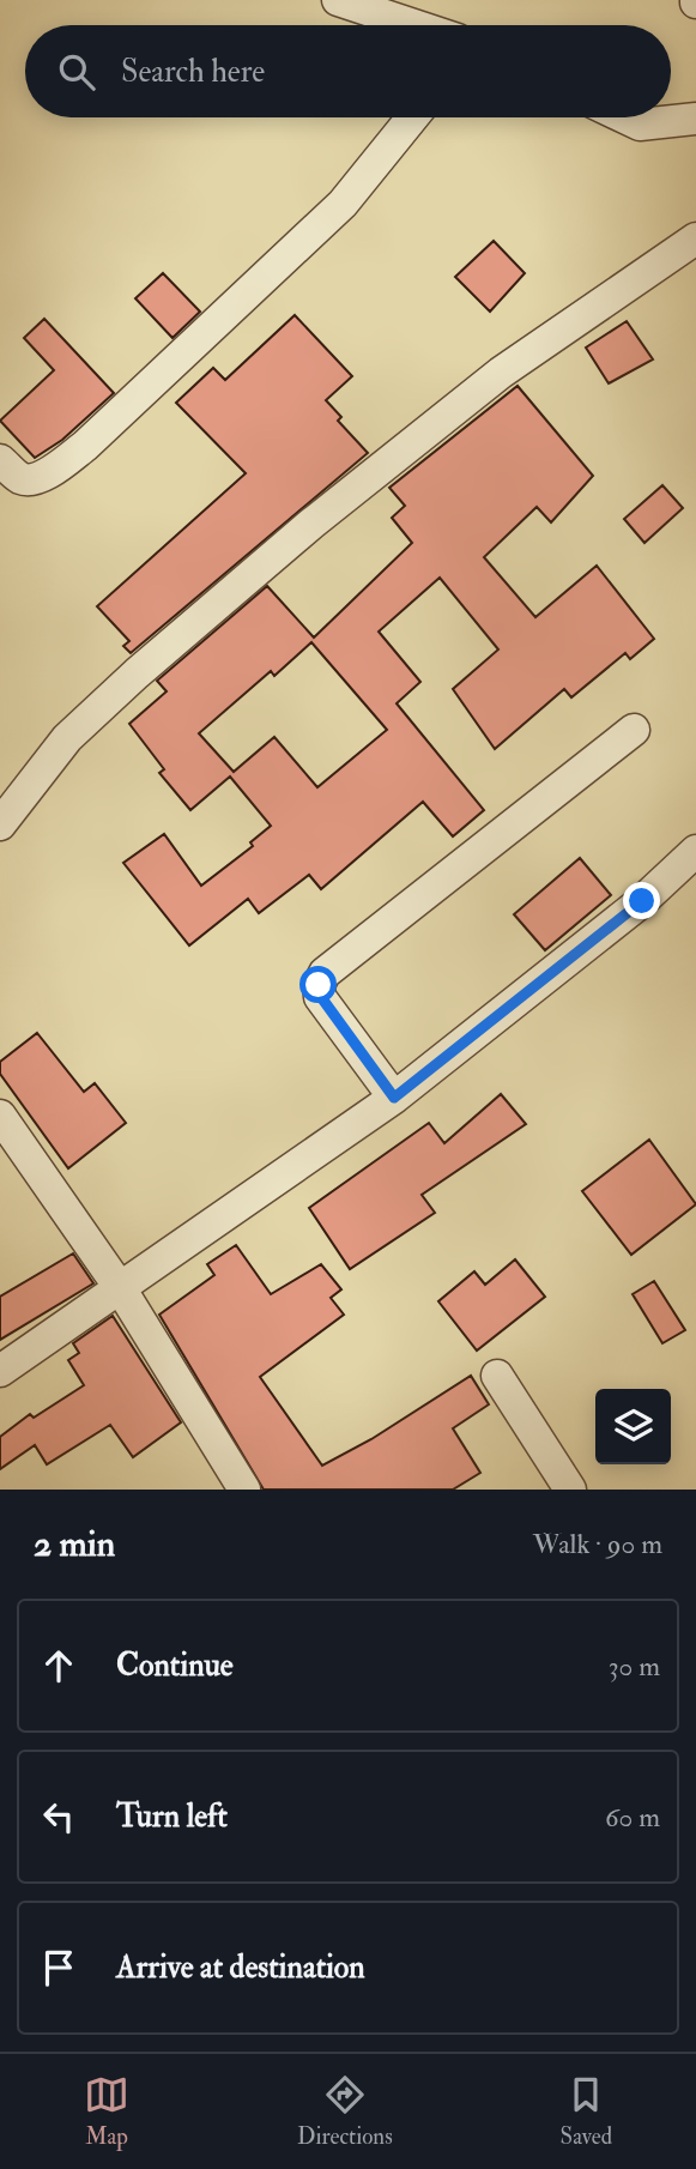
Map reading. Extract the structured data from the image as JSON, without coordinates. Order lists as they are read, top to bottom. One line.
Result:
{"page":{"search":"Search here","heading":["2 min","Walk · 90 m"],"list":[["Continue","30 m"],["Turn left","60 m"],"Arrive at destination"],"nav":["Map","Directions","Saved"]}}
